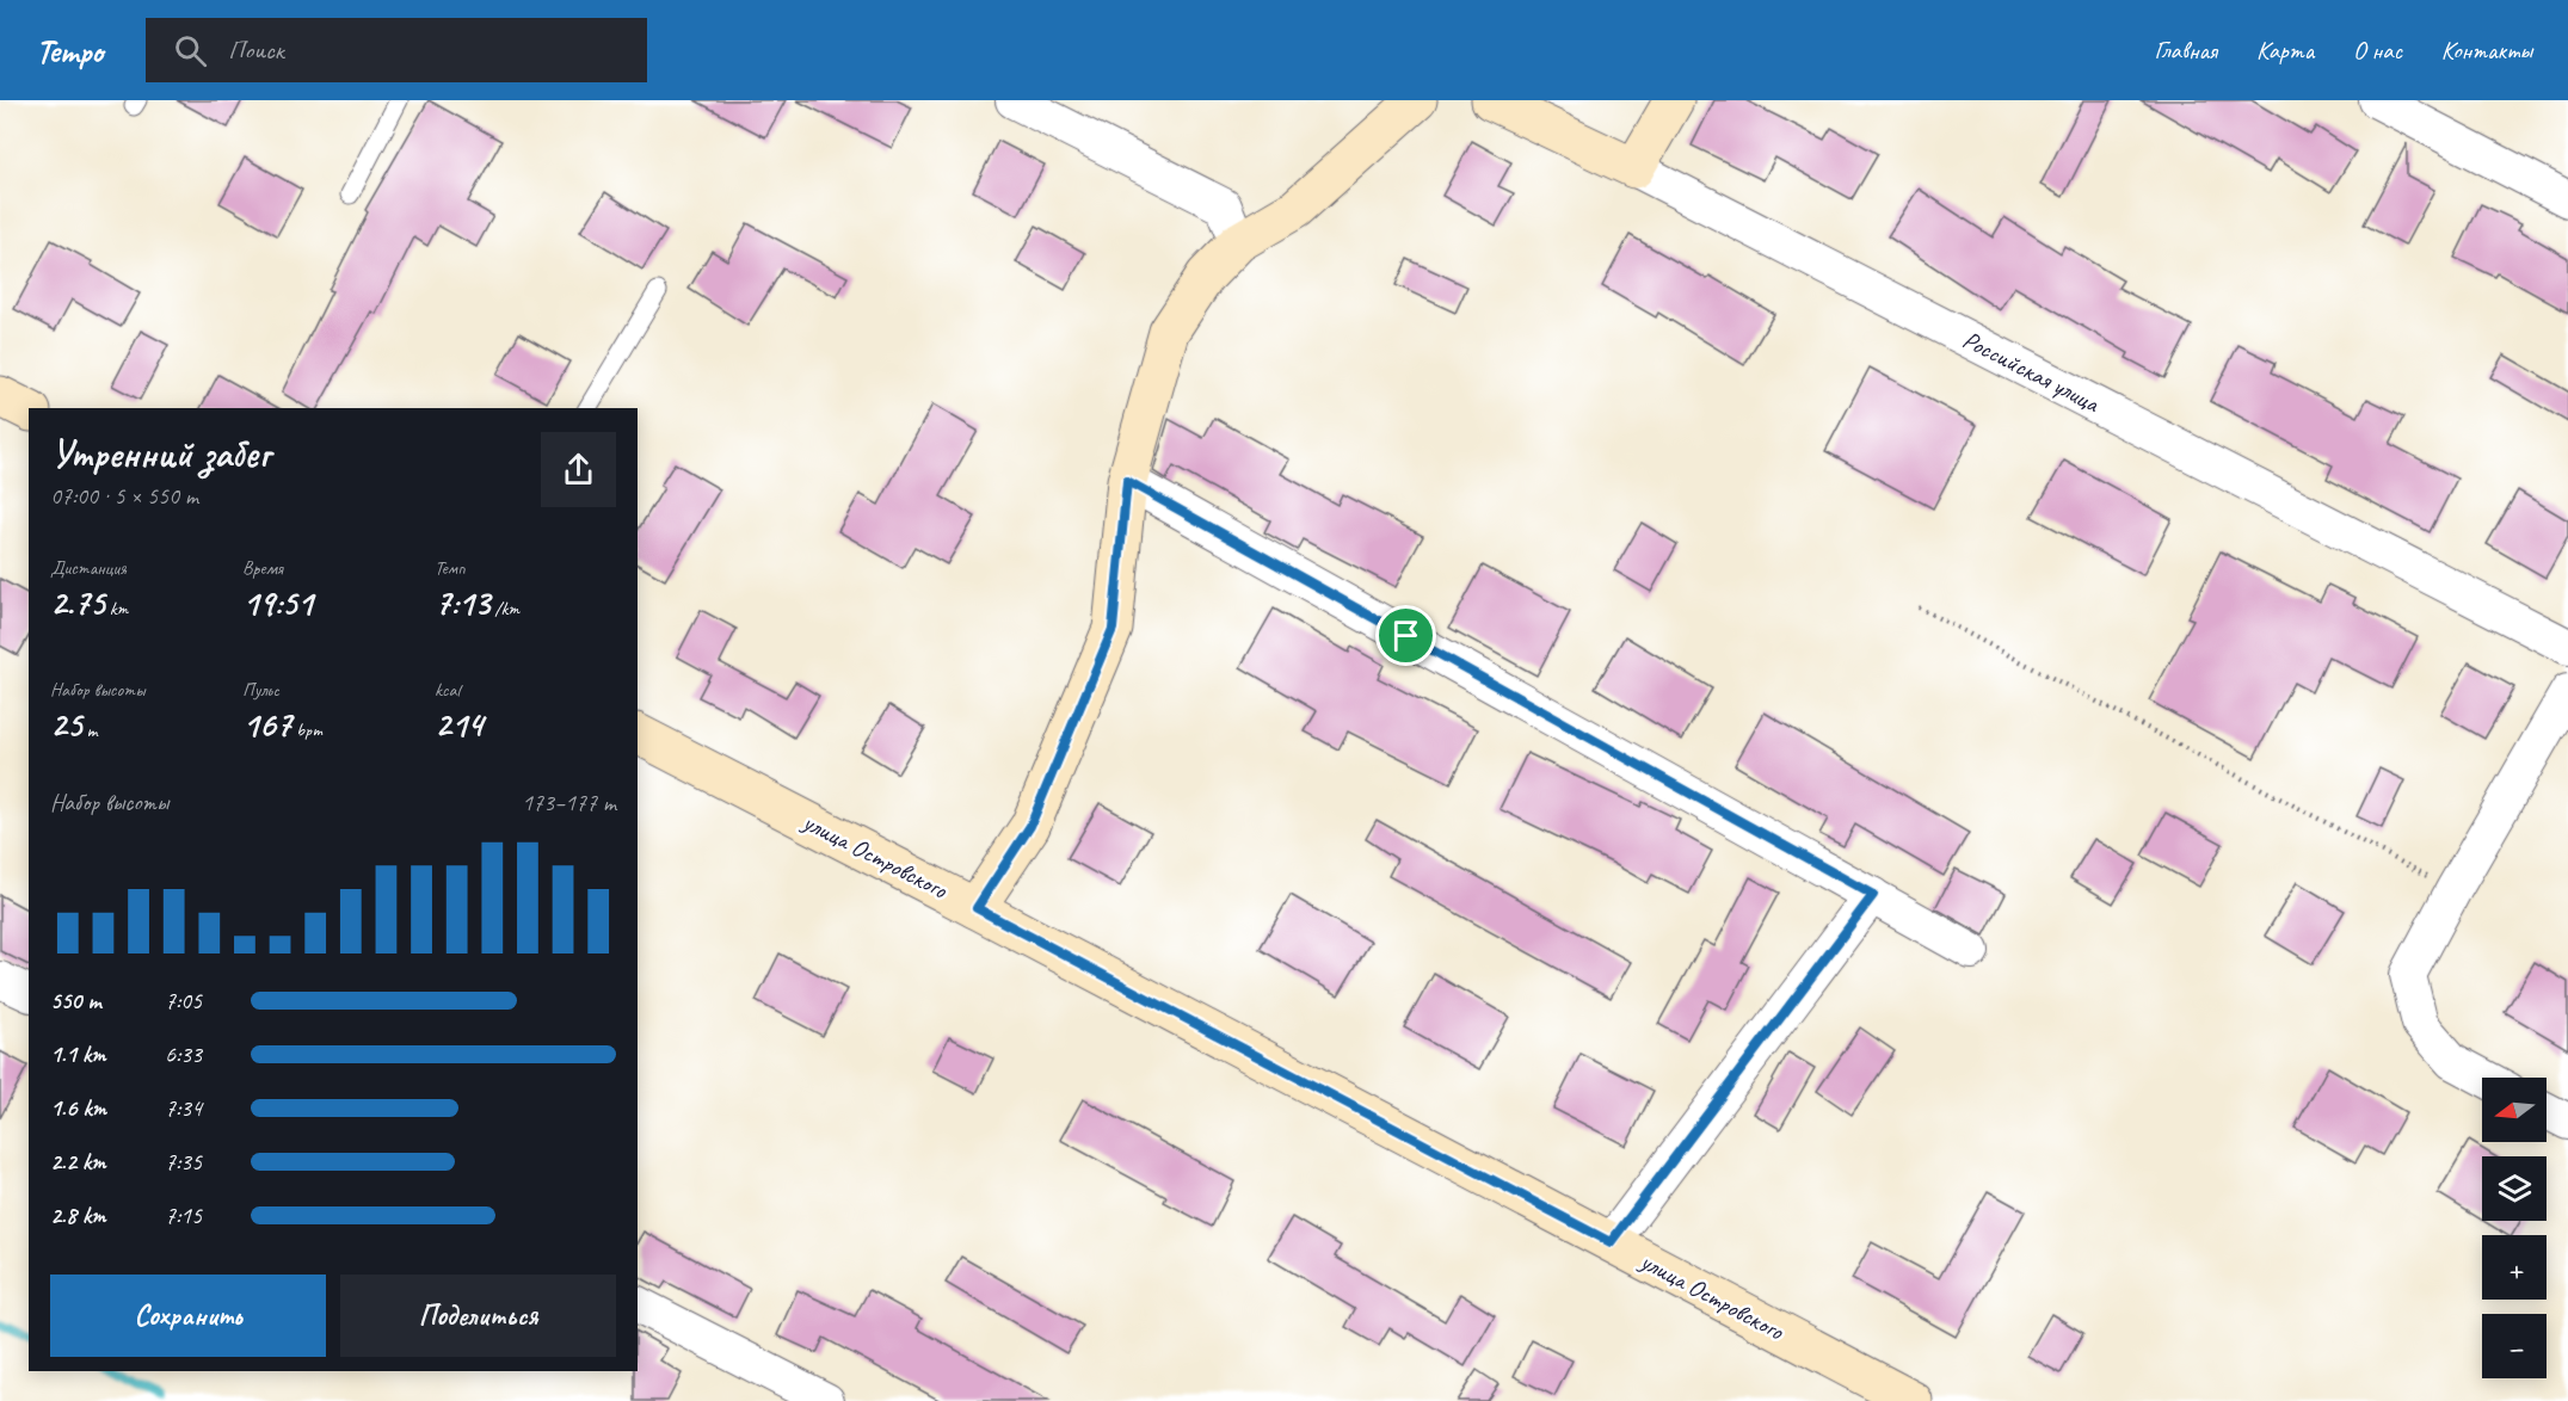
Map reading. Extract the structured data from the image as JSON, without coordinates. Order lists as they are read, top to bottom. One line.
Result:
{"streets":{"main road":["Российская улица","улица Островского"]},"north":"left","page":{"header":"Tempo","search":"Поиск","nav":["Главная","Карта","О нас","Контакты"],"heading":["Утренний забег","07:00 · 5 × 550 m"],"stats":[["Дистанция","2.75 km"],["Время","19:51"],["Темп","7:13 /km"],["Набор высоты","25 m"],["Пульс","167 bpm"],["kcal","214"]],"chart":["Набор высоты","173–177 m"],"list":[{"name":"550 m","note":"7:05"},{"name":"1.1 km","note":"6:33"},{"name":"1.6 km","note":"7:34"},{"name":"2.2 km","note":"7:35"},{"name":"2.8 km","note":"7:15"}],"map_buttons":["+","−"],"buttons":["Сохранить","Поделиться"]}}
